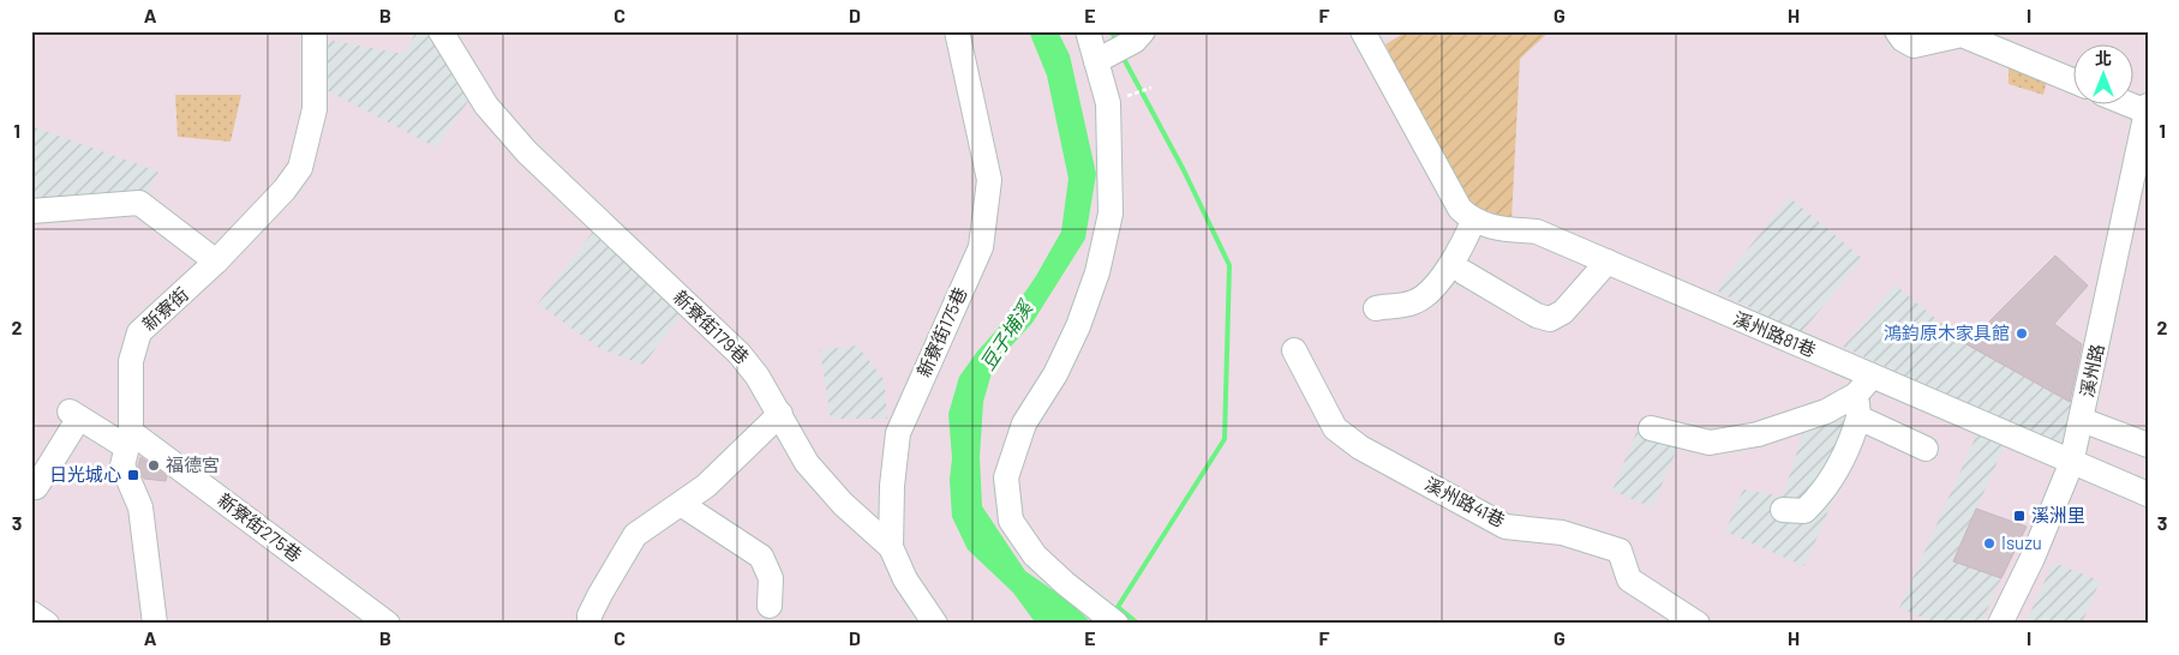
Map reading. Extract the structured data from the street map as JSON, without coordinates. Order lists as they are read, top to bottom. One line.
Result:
{"streets":{"street":["新寮街","新寮街179巷","新寮街175巷","溪州路81巷","溪州路","溪州路41巷","新寮街275巷"]},"crossings":[["新寮街","新寮街275巷"],["新寮街179巷","新寮街175巷"],["溪州路81巷","溪州路"]],"water":["豆子埔溪"],"places":{"other":["鴻鈞原木家具館","福德宮","Isuzu"],"transit":["日光城心","溪洲里"]},"north":"top","grid":{"columns":["A","B","C","D","E","F","G","H","I"],"rows":["1","2","3"]}}
